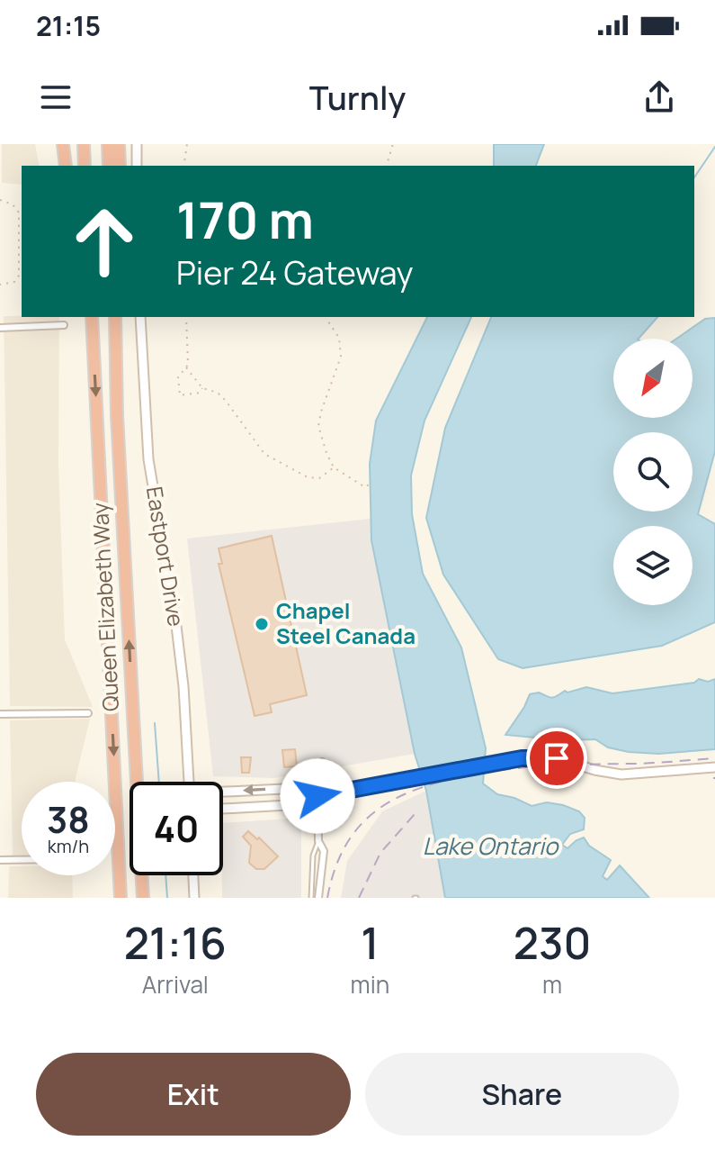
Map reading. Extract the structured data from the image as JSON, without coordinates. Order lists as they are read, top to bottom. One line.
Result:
{"streets":{"highway":["Queen Elizabeth Way"],"street":["Eastport Drive"]},"water":["Lake Ontario"],"places":["Chapel Steel Canada"],"north":"bottom left","page":{"status":"21:15","header":"Turnly","turn":["170 m","Pier 24 Gateway"],"speed":"38 km/h","limit":"40","eta":["21:16","Arrival","1","min","230","m"],"buttons":["Exit","Share"]}}
